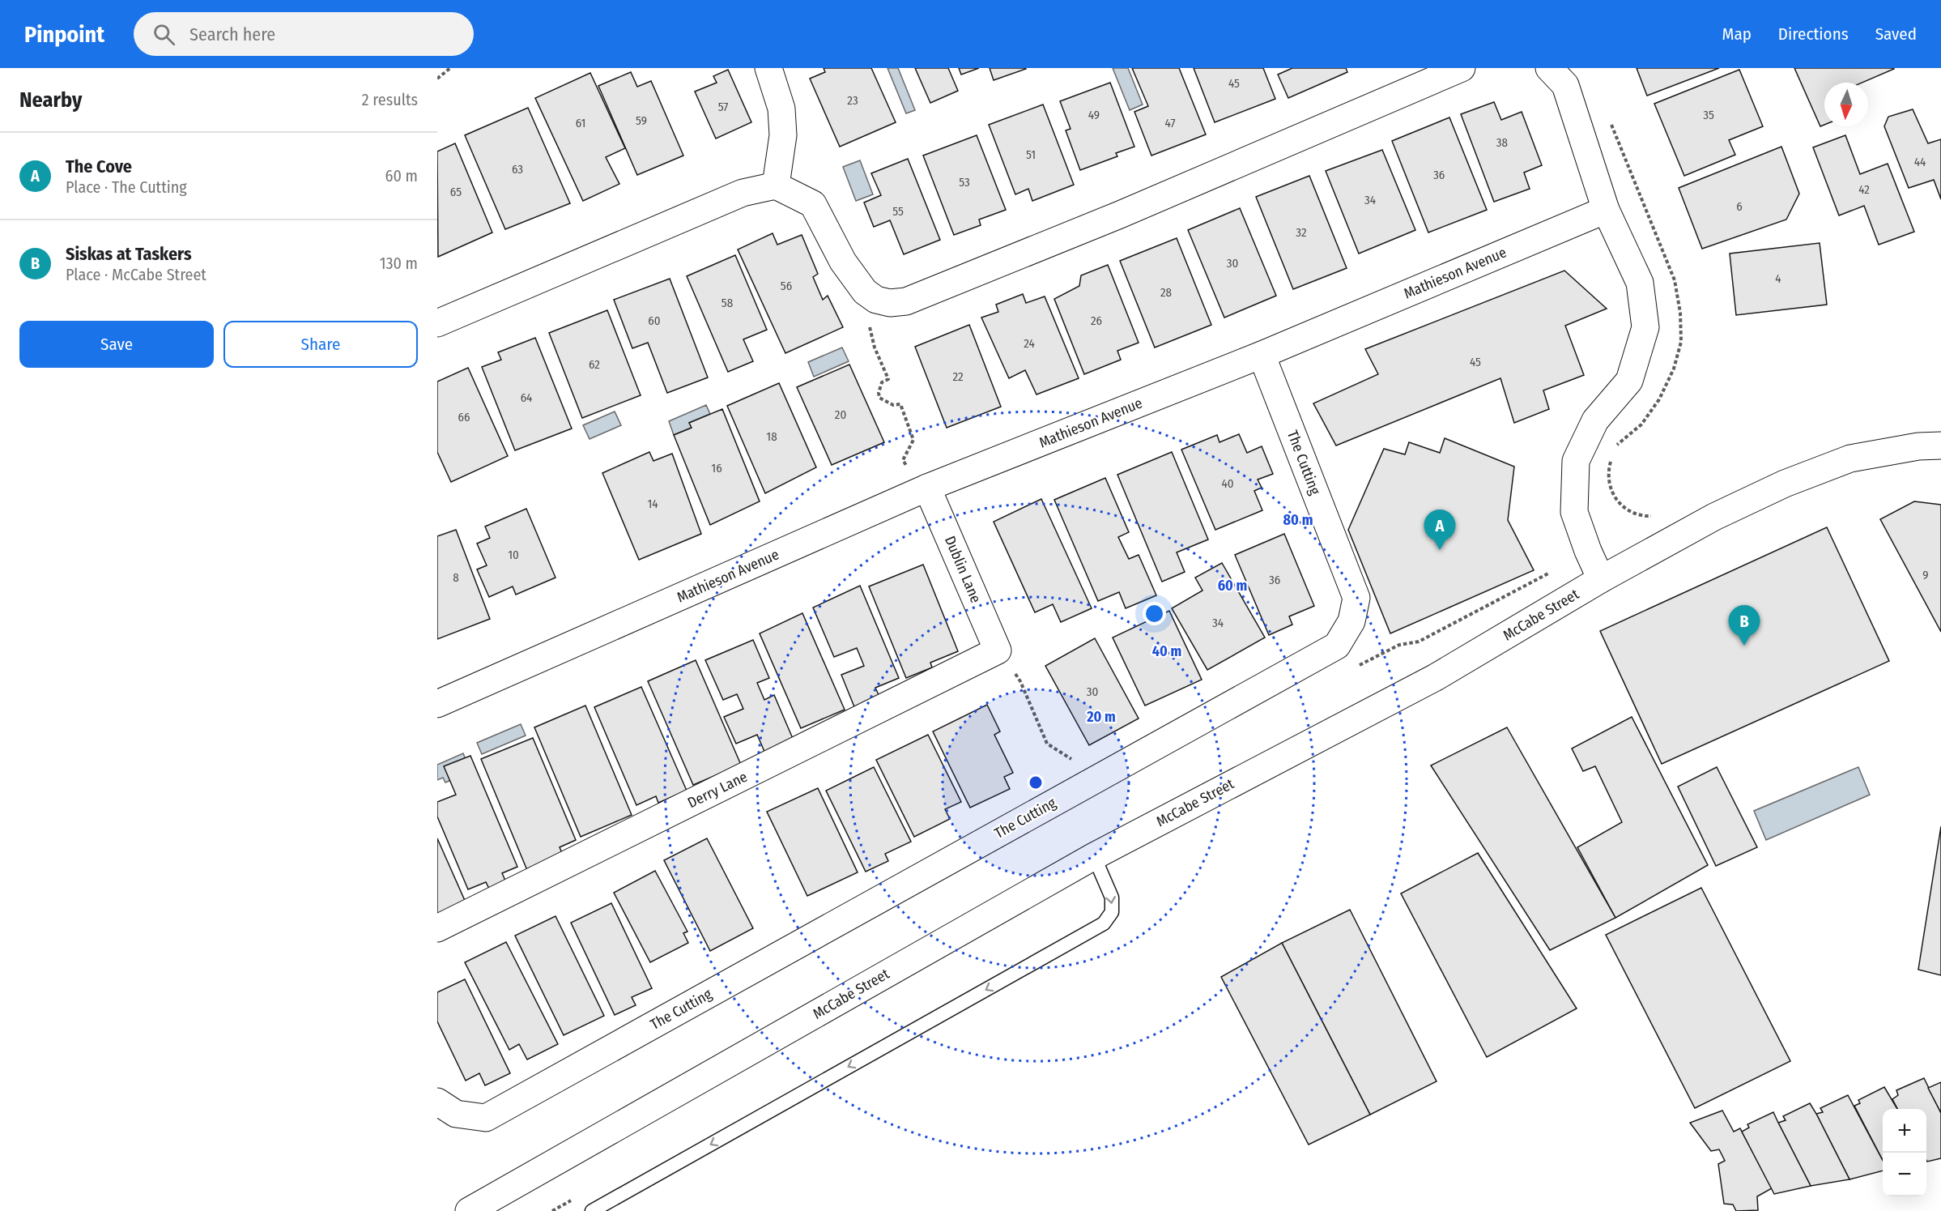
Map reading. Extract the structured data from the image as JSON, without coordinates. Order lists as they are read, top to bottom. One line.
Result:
{"streets":{"street":["Mathieson Avenue","The Cutting","Dublin Lane","McCabe Street","Derry Lane"]},"crossings":[["Mathieson Avenue","The Cutting"],["Mathieson Avenue","Dublin Lane"],["Dublin Lane","Derry Lane"]],"house_numbers":["45","23","57","49","35","59","61","47","38","51","44","63","36","53","42","65","34","6","55","32","30","4","56","28","58","60","26","24","45","62","22","64","20","66","18","16","40","14","10","9","8","36","34","30"],"north":"bottom","page":{"header":"Pinpoint","search":"Search here","nav":["Map","Directions","Saved"],"heading":["Nearby","2 results"],"list":[{"mark":"A","name":"The Cove","note":"Place · The Cutting","value":"60 m"},{"mark":"B","name":"Siskas at Taskers","note":"Place · McCabe Street","value":"130 m"}],"buttons":["Save","Share"],"pins":["A","B"],"map_buttons":["+","−"]},"rings":["80 m","60 m","40 m","20 m"]}
